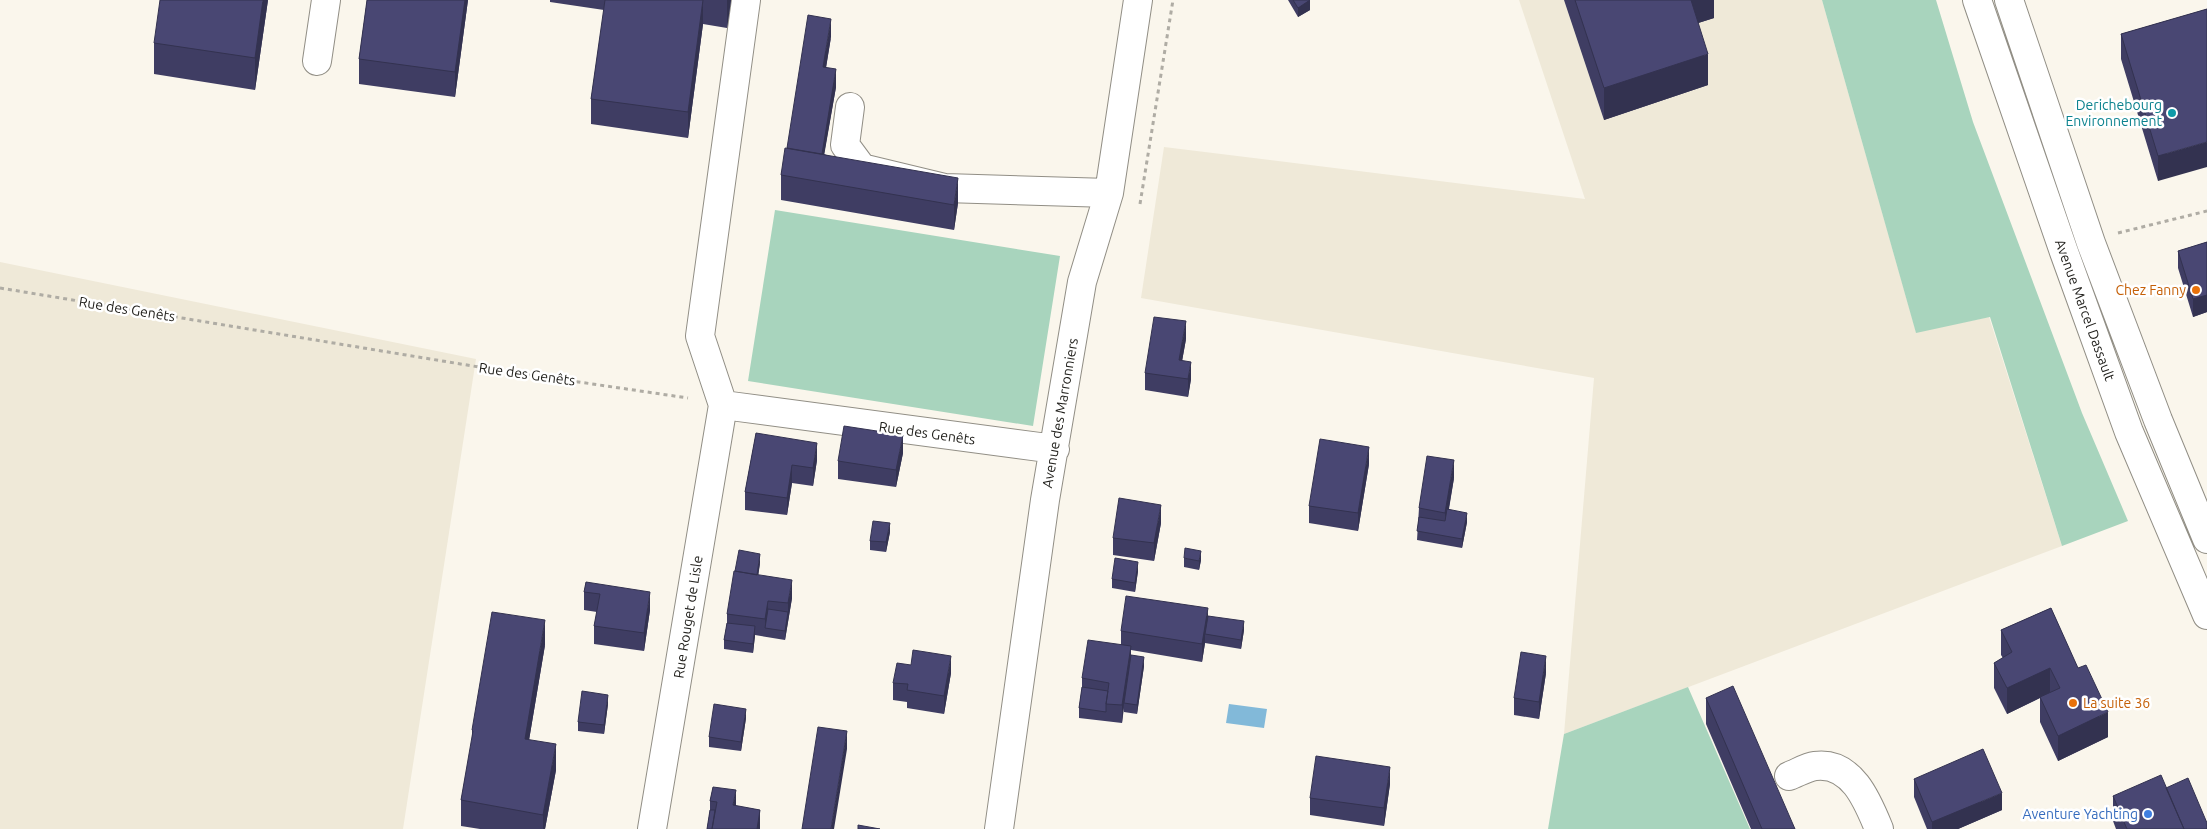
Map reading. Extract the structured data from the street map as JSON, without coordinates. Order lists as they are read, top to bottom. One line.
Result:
{"streets":{"street":["Rue des Genêts","Avenue Marcel Dassault","Avenue des Marronniers","Rue Rouget de Lisle"]},"crossings":[["Rue des Genêts","Avenue des Marronniers"],["Rue des Genêts","Rue Rouget de Lisle"]],"places":["Derichebourg Environnement","Chez Fanny","La suite 36","Aventure Yachting"]}
